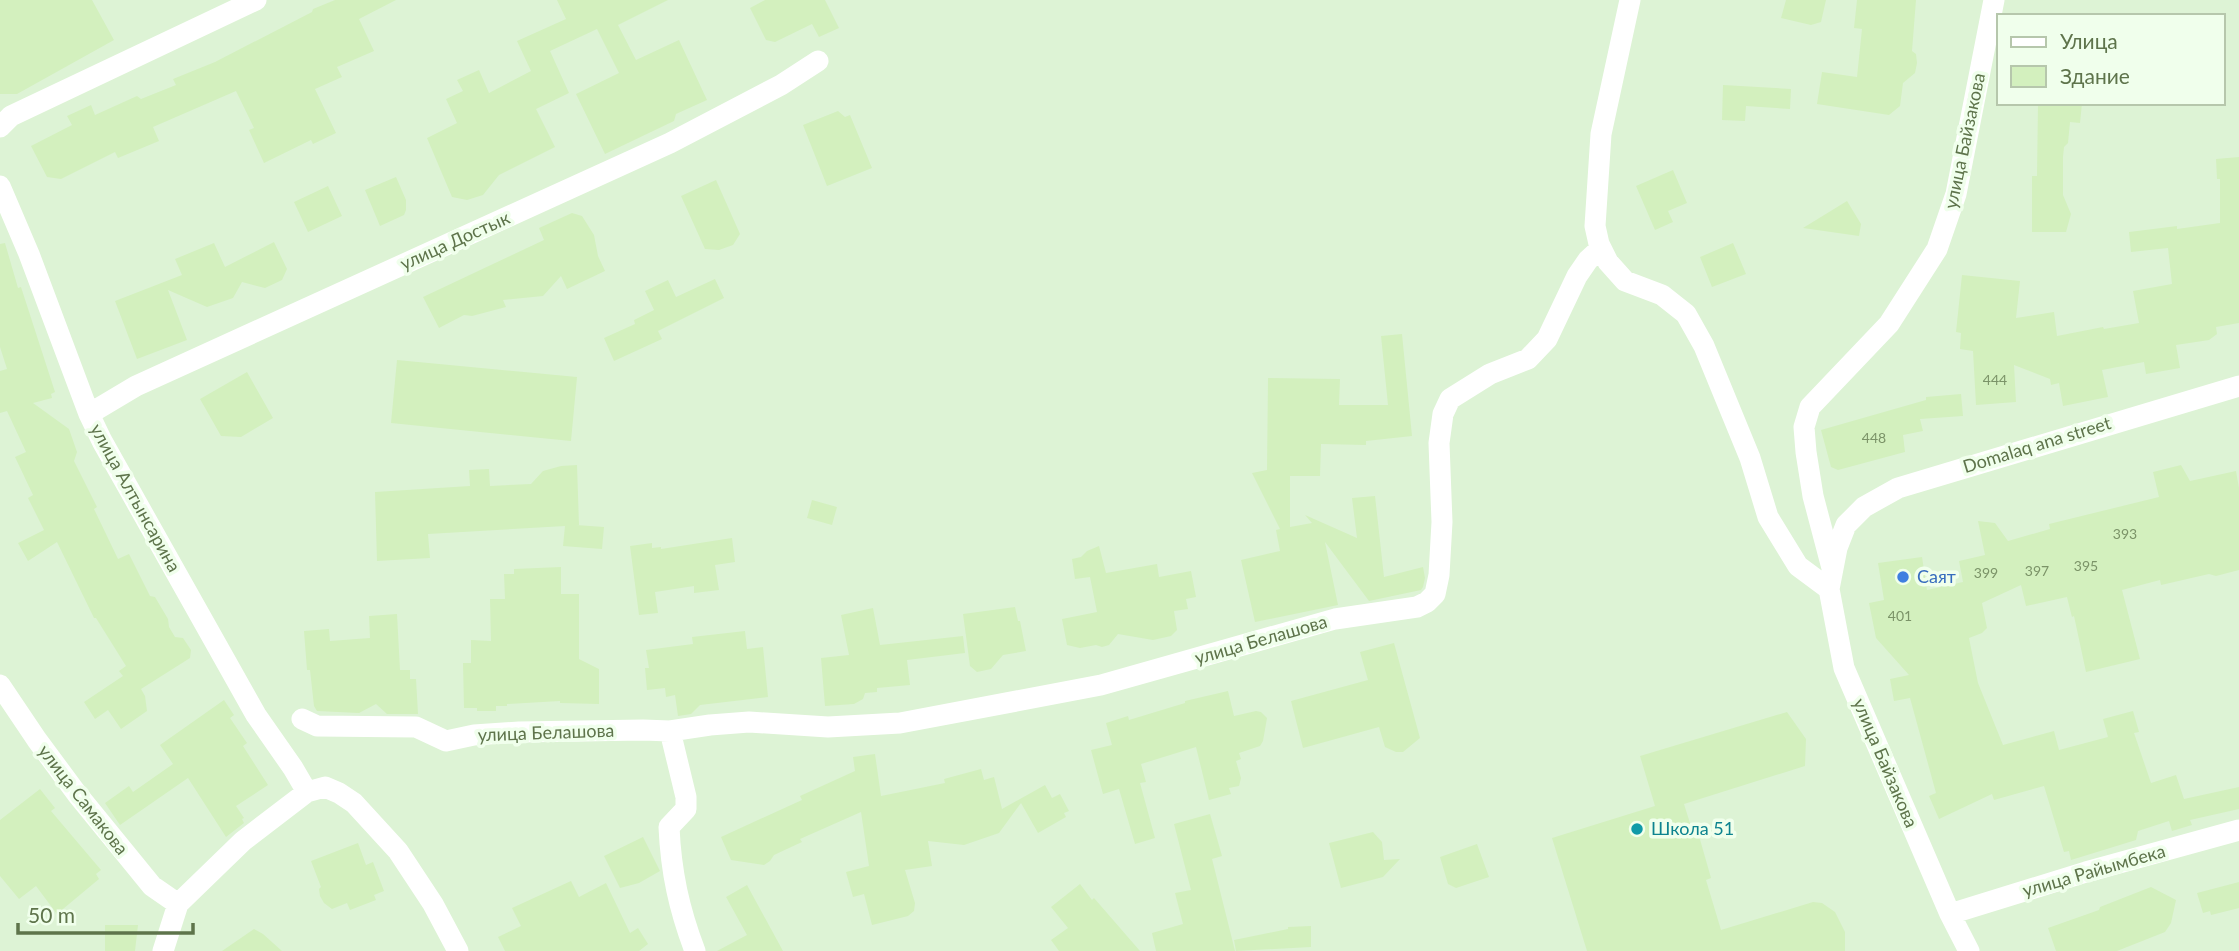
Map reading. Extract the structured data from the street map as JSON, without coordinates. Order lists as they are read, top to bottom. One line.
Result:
{"streets":{"street":["улица Байзакова","улица Достык","Domalaq ana street","улица Алтынсарина","улица Белашова","улица Самакова","улица Райымбека"]},"crossings":[["улица Байзакова","Domalaq ana street"],["улица Байзакова","улица Райымбека"],["улица Достык","улица Алтынсарина"]],"places":["Саят","Школа 51"],"house_numbers":["444","448","393","395","397","399","401"],"legend":["Улица","Здание"],"scale_bar":"50 m"}
